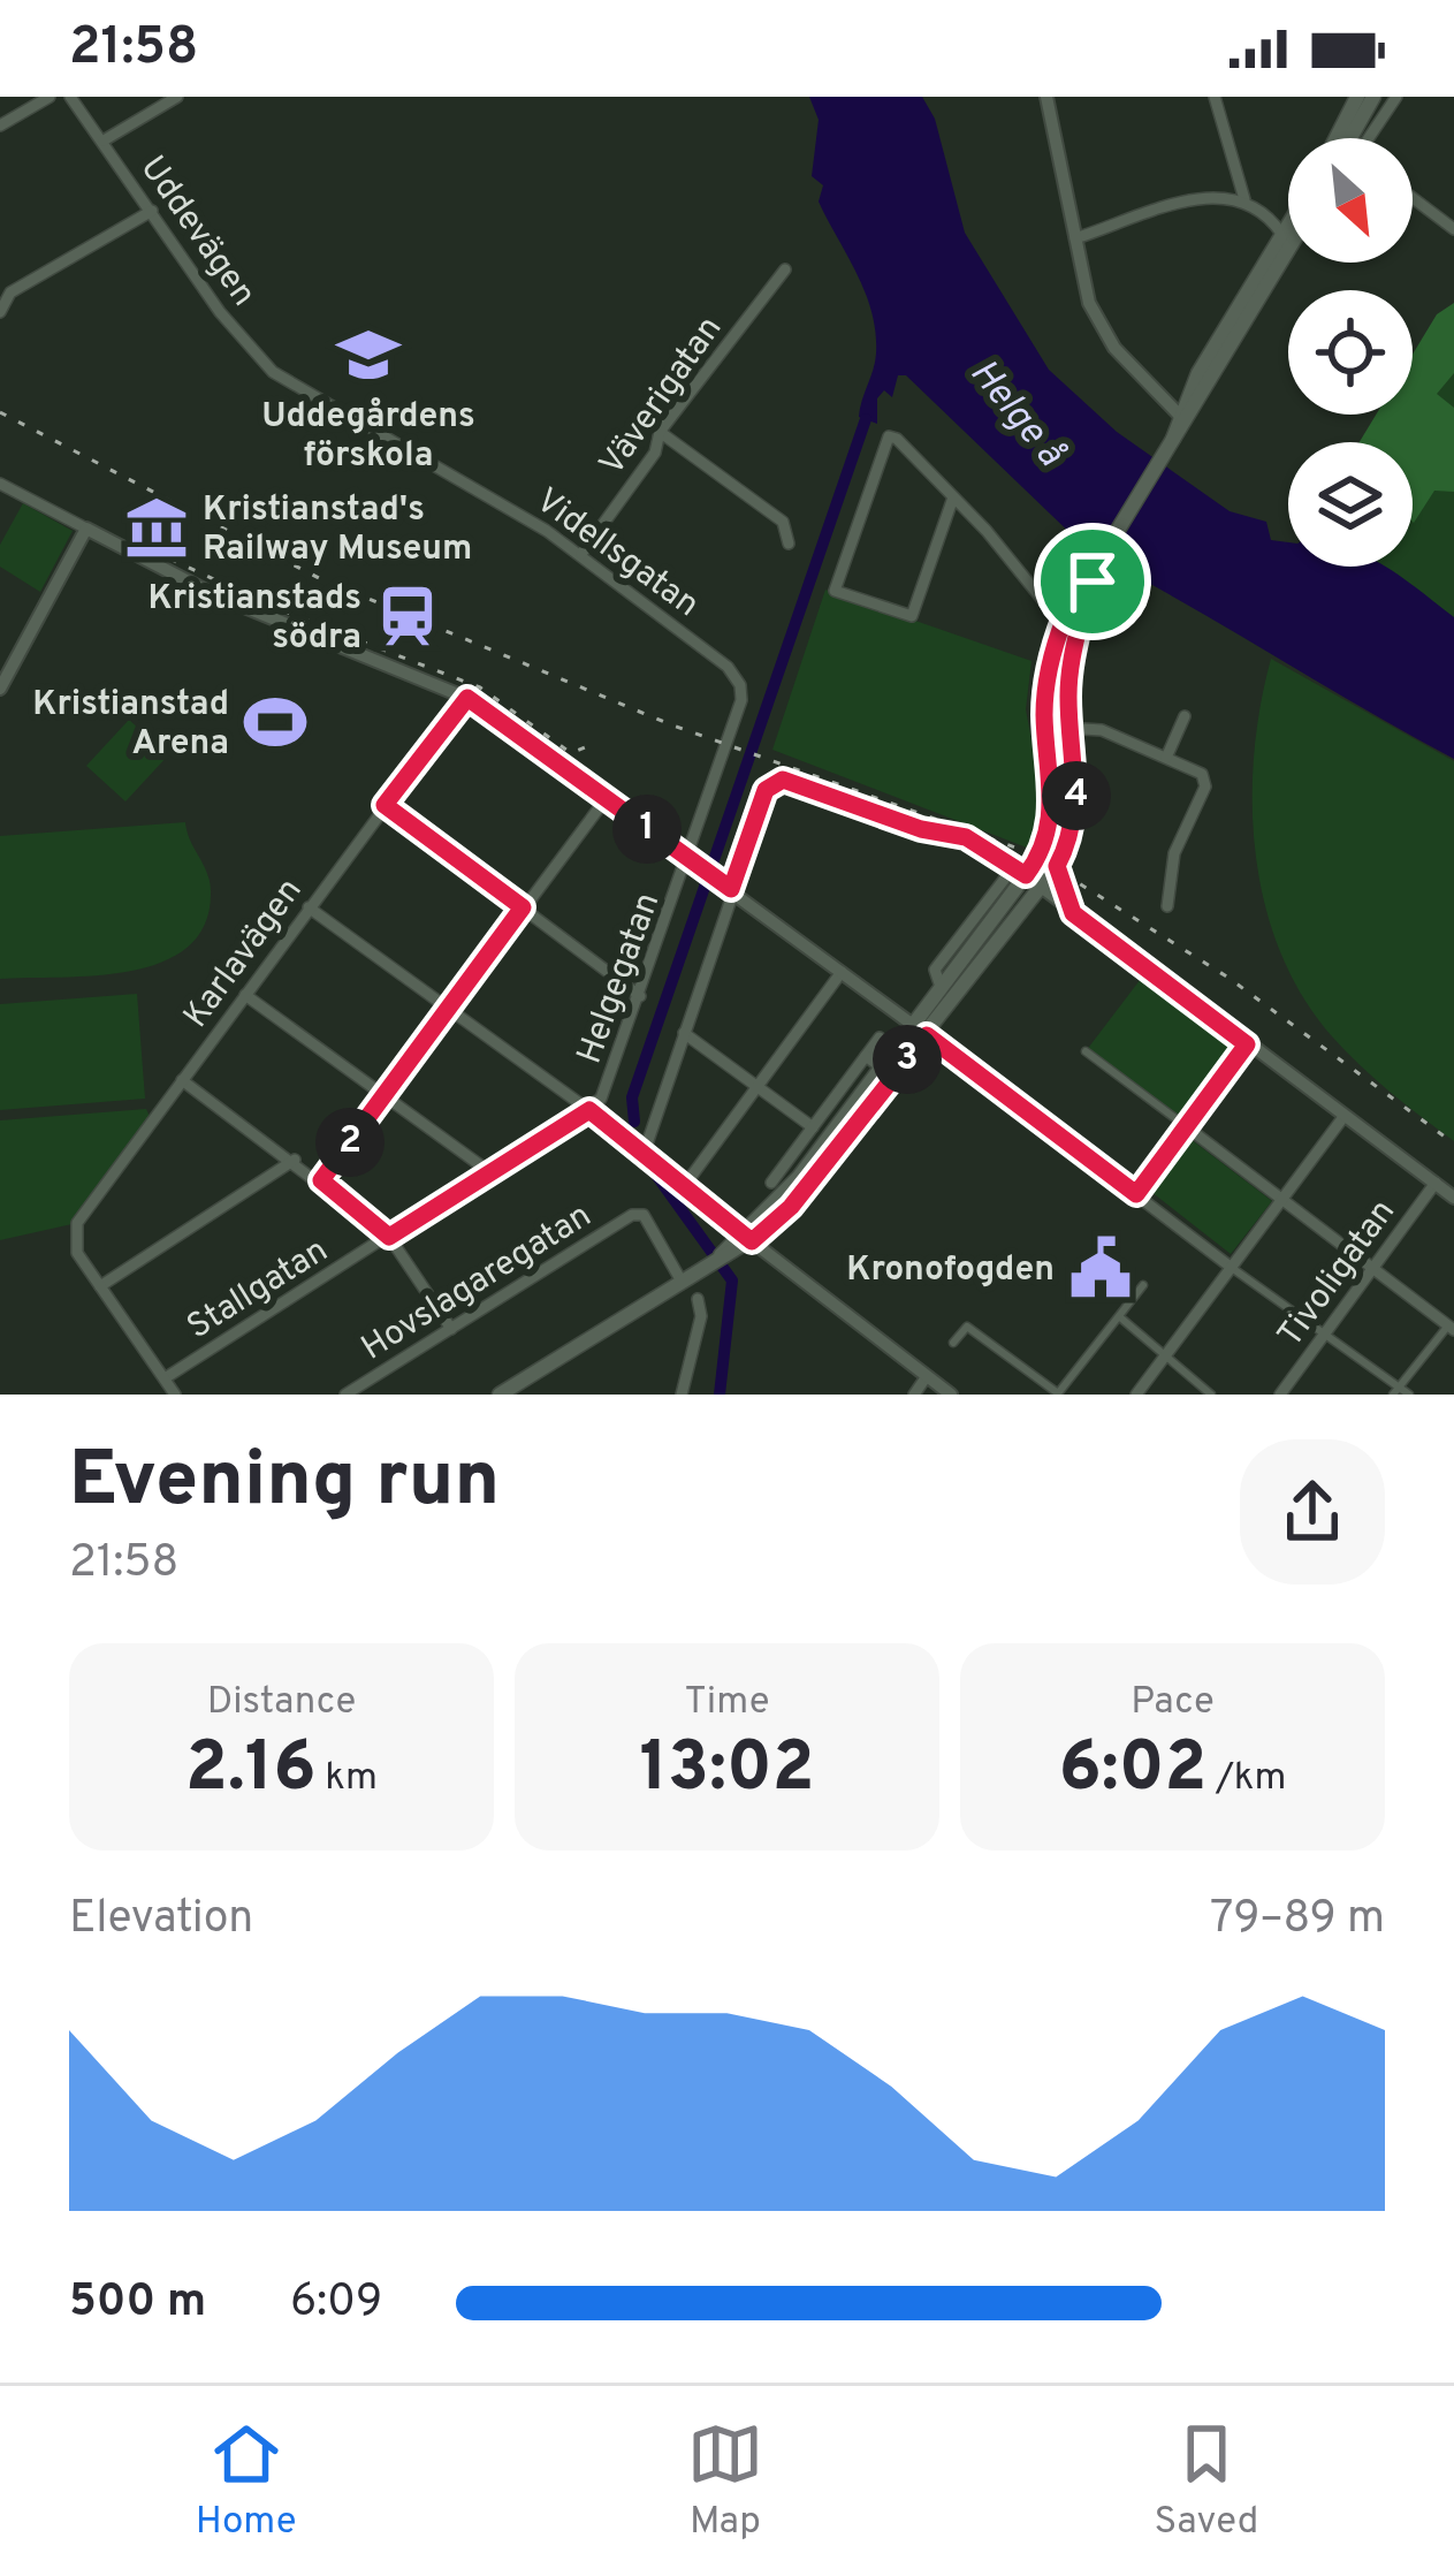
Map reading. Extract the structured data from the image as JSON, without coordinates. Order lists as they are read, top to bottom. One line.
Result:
{"streets":{"street":["Uddevägen","Väverigatan","Videllsgatan","Karlavägen","Helgegatan","Tivoligatan","Hovslagaregatan","Stallgatan"]},"crossings":[["Uddevägen","Videllsgatan"],["Väverigatan","Videllsgatan"],["Videllsgatan","Helgegatan"],["Helgegatan","Stallgatan"]],"water":["Helge å"],"places":{"school or university":["Uddegårdens förskola"],"museum":["Kristianstad's Railway Museum"],"station":["Kristianstads södra"],"sports":["Kristianstad Arena"],"public building":["Kronofogden"]},"north":"bottom right","page":{"status":"21:58","pins":["4","1","3","2"],"heading":["Evening run","21:58"],"stats":[["Distance","2.16 km"],["Time","13:02"],["Pace","6:02 /km"]],"chart":["Elevation","79–89 m"],"list":[{"name":"500 m","note":"6:09"}],"tabs":["Home","Map","Saved"]}}
